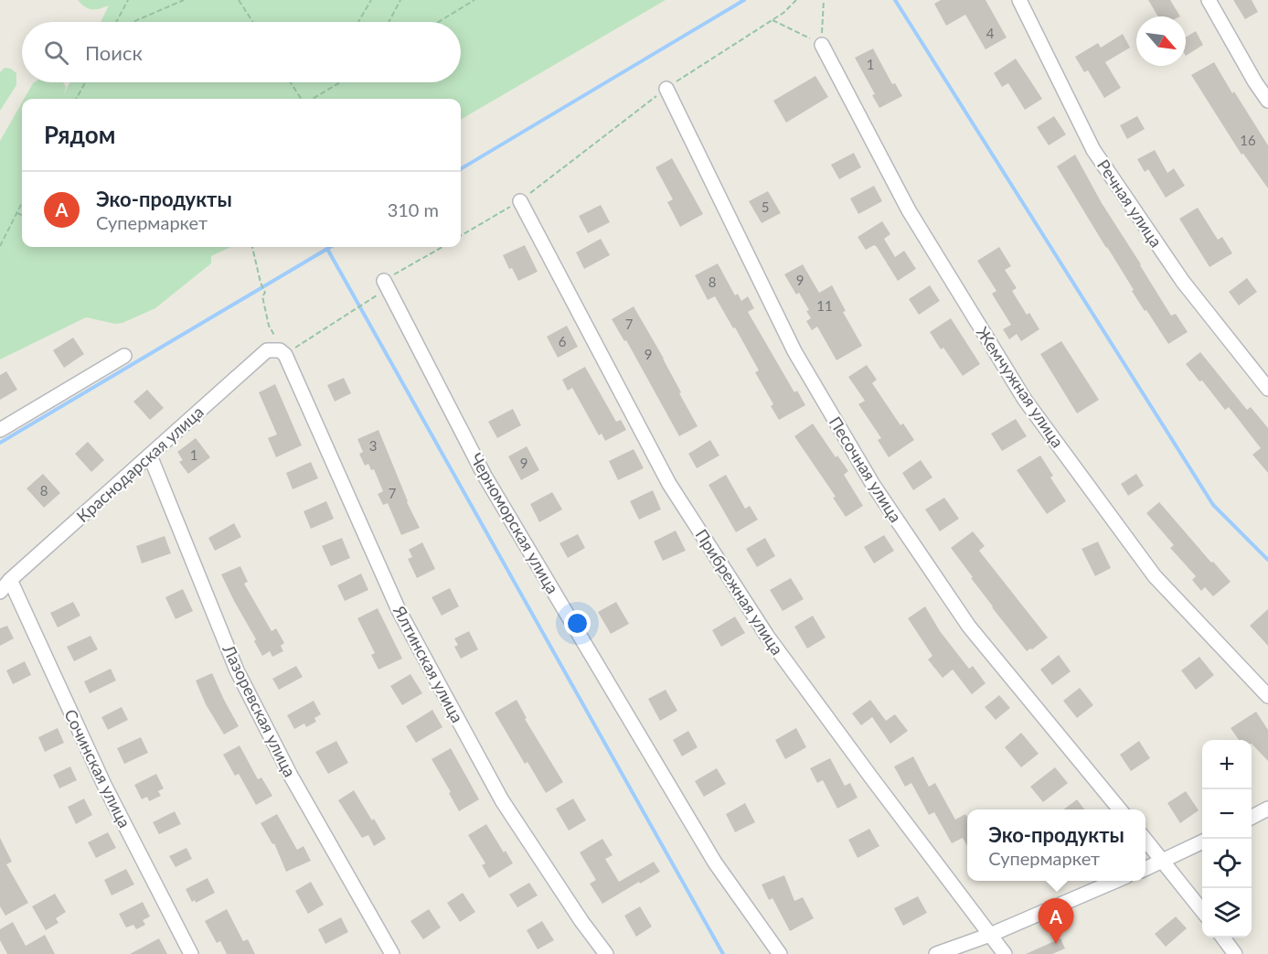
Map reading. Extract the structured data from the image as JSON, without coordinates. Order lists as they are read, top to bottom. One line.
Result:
{"streets":{"street":["Речная улица","Жемчужная улица","Краснодарская улица","Песочная улица","Черноморская улица","Прибрежная улица","Ялтинская улица","Лазоревская улица","Сочинская улица"]},"crossings":[["Краснодарская улица","Ялтинская улица"],["Краснодарская улица","Лазоревская улица"],["Краснодарская улица","Сочинская улица"]],"house_numbers":["4","1","16","5","9","8","11","7","6","9","3","1","9","8","7"],"north":"bottom right","page":{"search":"Поиск","heading":"Рядом","list":[{"mark":"A","name":"Эко-продукты","note":"Супермаркет","value":"310 m"}],"map_buttons":["+","−"],"popup":["Эко-продукты","Супермаркет"],"pins":"A"}}
